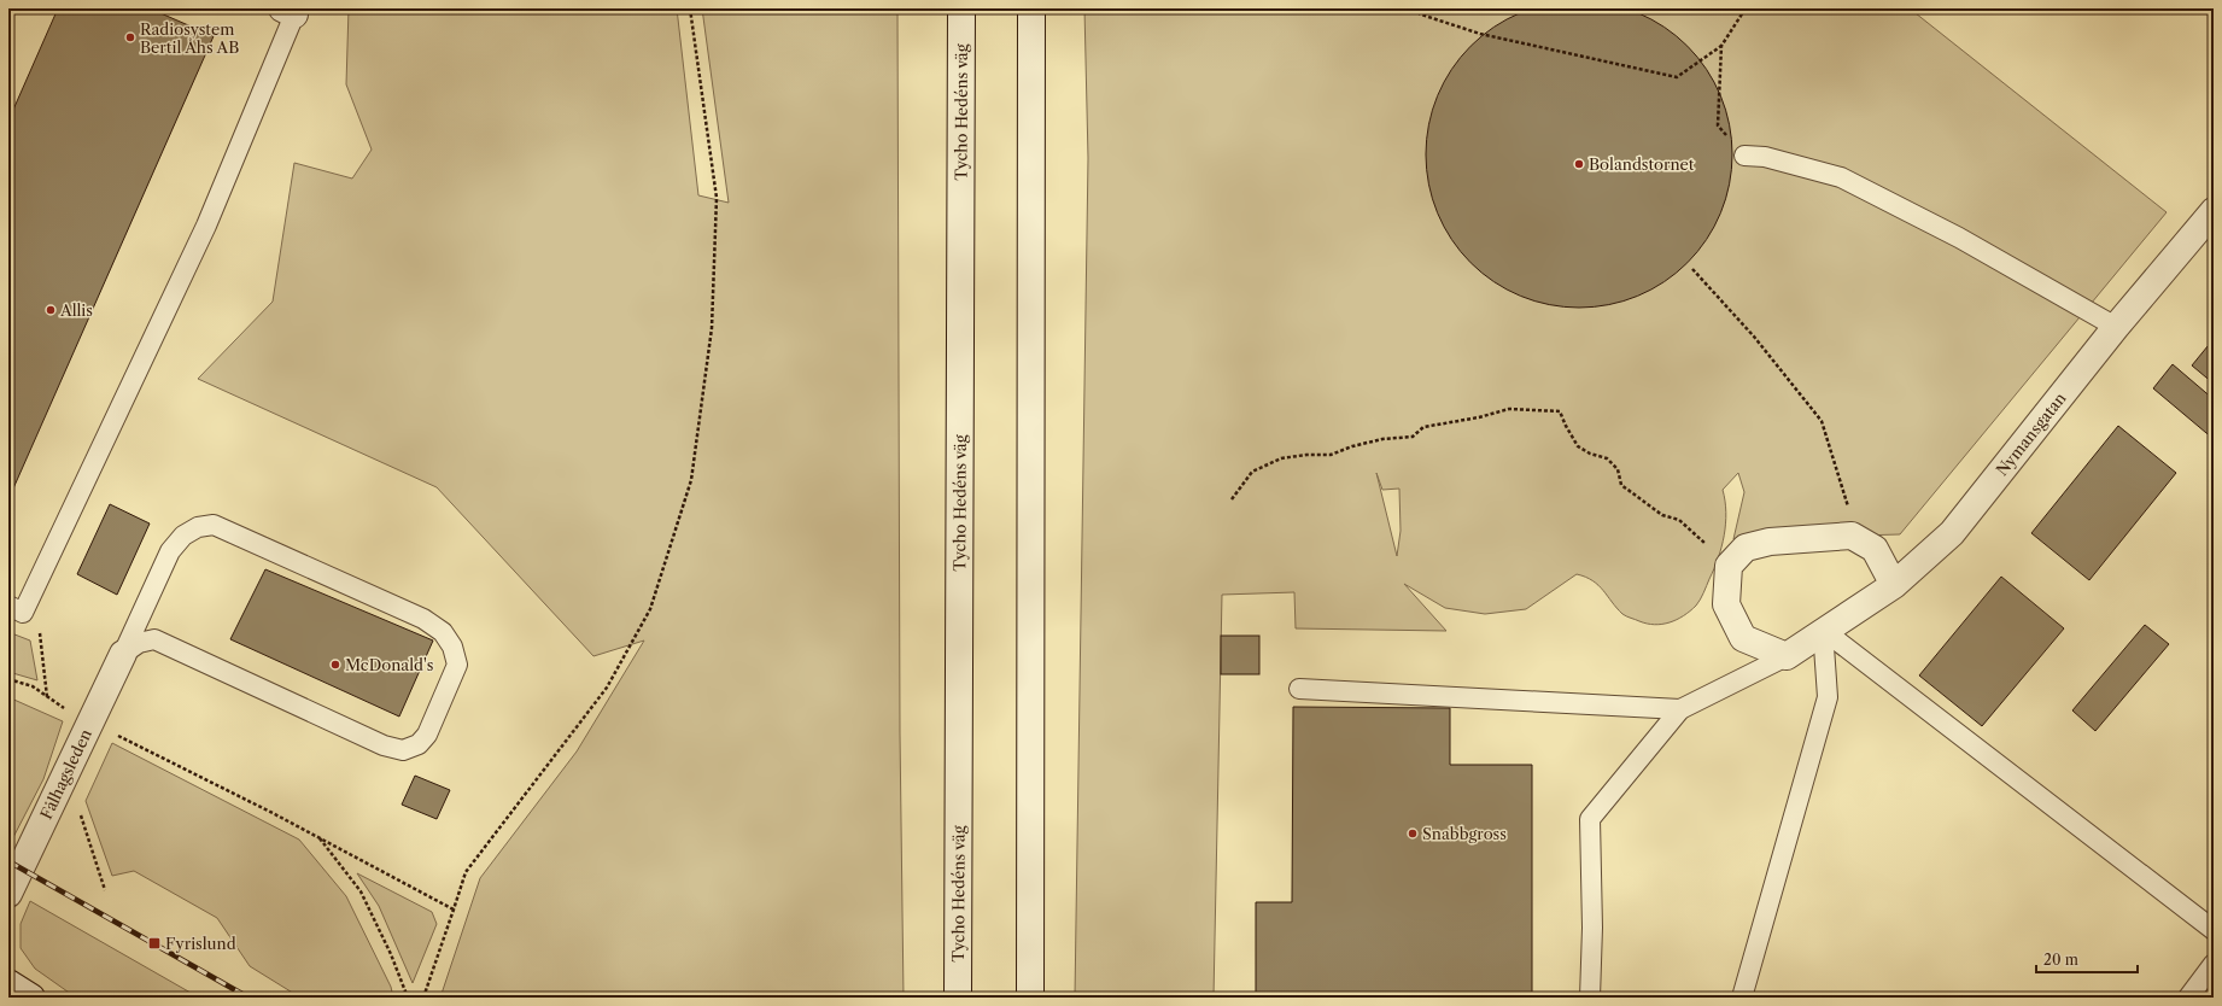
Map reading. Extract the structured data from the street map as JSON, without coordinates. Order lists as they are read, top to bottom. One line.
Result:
{"streets":{"main road":["Tycho Hedéns väg","Nymansgatan","Fålhagsleden"]},"places":{"other":["Radiosystem Bertil Åhs AB","Bolandstornet","Allis","McDonald's","Snabbgross"],"transit":["Fyrislund"]},"scale_bar":"20 m"}
